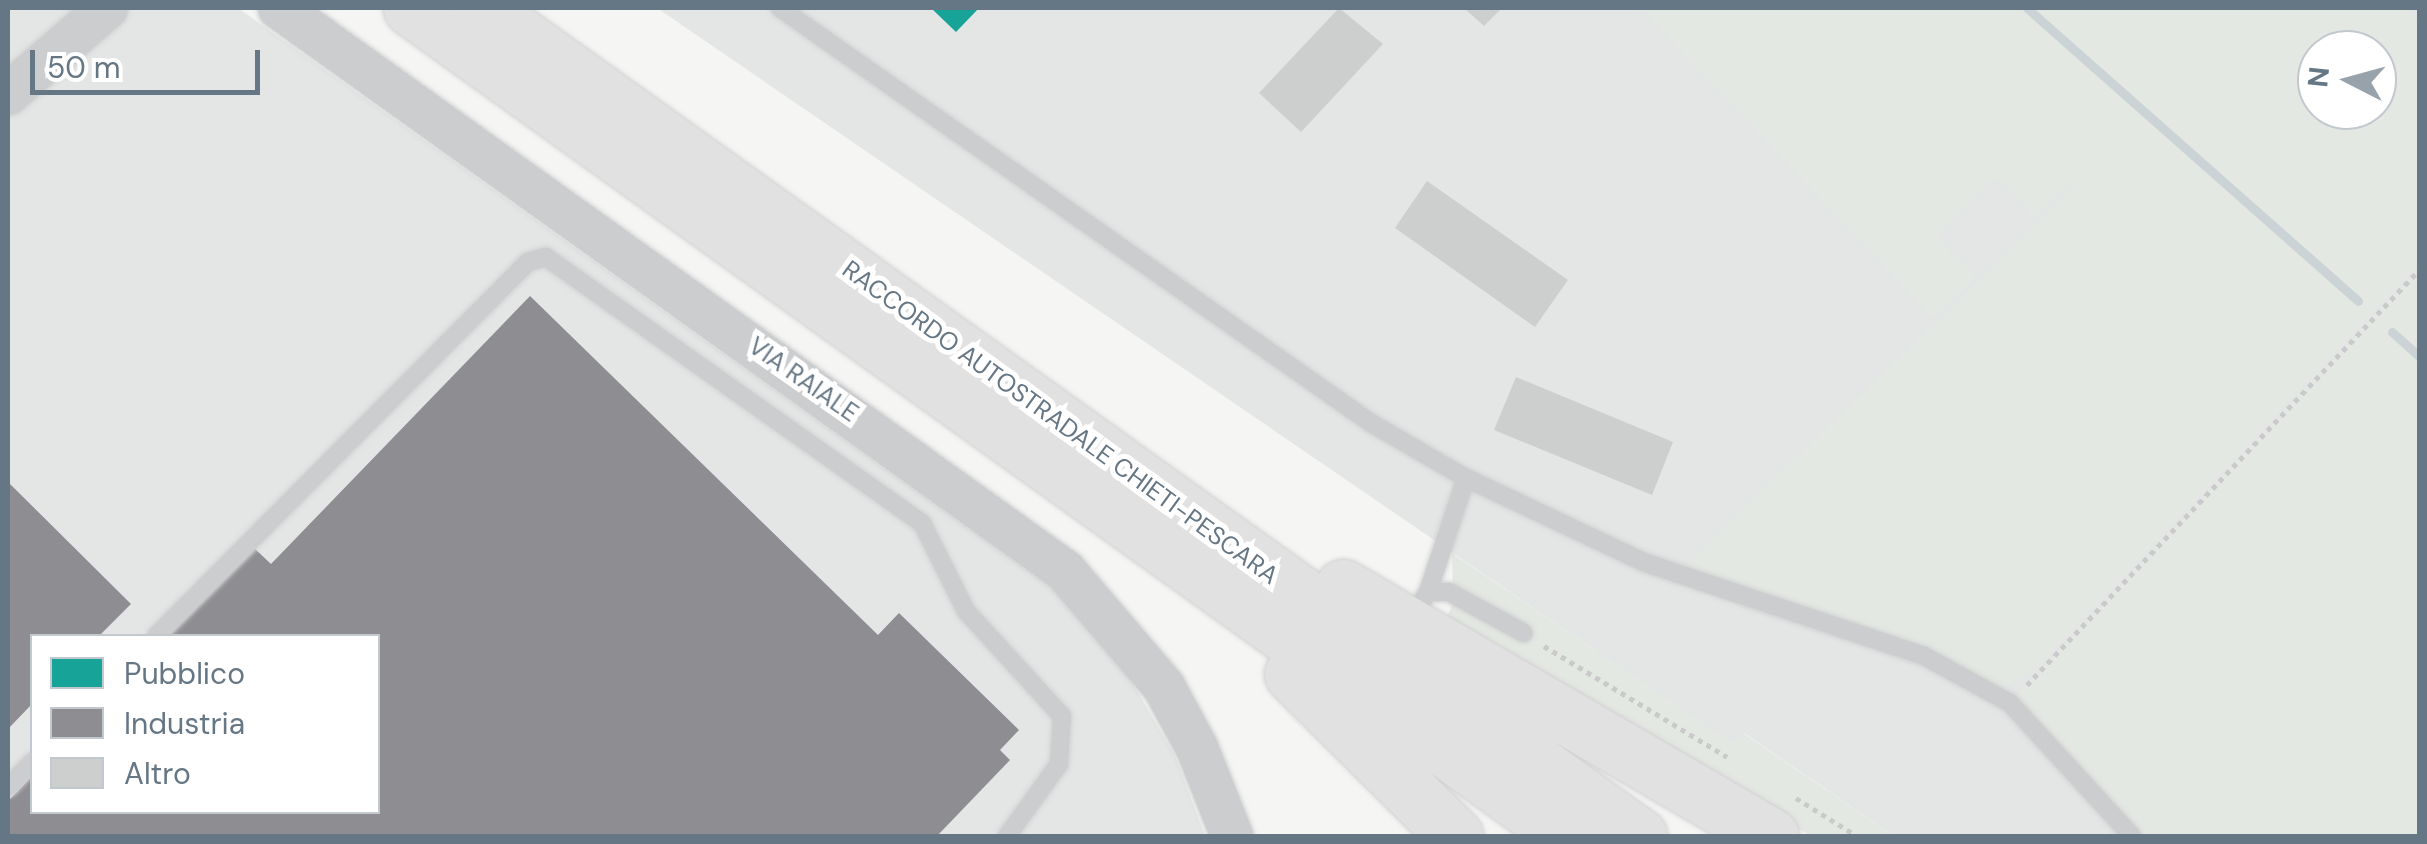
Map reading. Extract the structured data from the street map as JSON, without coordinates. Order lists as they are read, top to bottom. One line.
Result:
{"streets":{"highway":["RACCORDO AUTOSTRADALE CHIETI-PESCARA"],"street":["VIA RAIALE"]},"legend":["Pubblico","Industria","Altro"],"scale_bar":"50 m","north":"left"}
